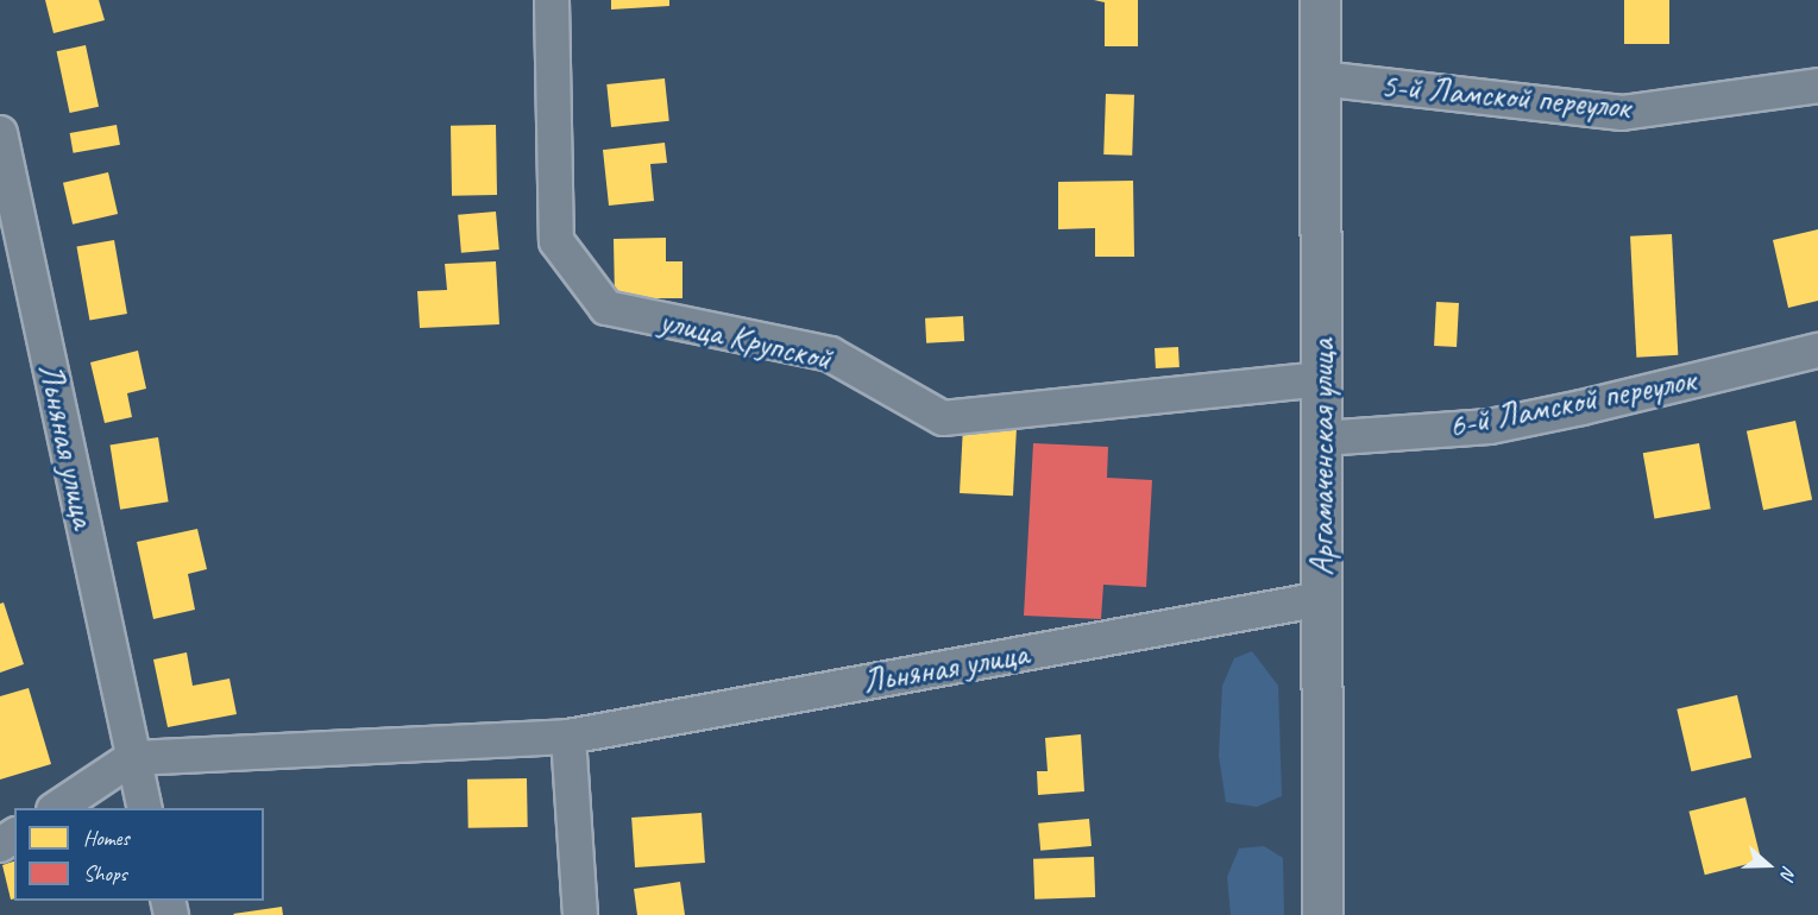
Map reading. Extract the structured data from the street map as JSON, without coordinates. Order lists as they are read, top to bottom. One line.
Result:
{"streets":{"main road":["Аргамаченская улица"],"street":["5-й Ламской переулок","улица Крупской","6-й Ламской переулок","Льняная улица"]},"crossings":[["5-й Ламской переулок","Аргамаченская улица"],["улица Крупской","Аргамаченская улица"],["6-й Ламской переулок","Аргамаченская улица"],["Льняная улица","Аргамаченская улица"]],"legend":["Homes","Shops"],"north":"right"}
